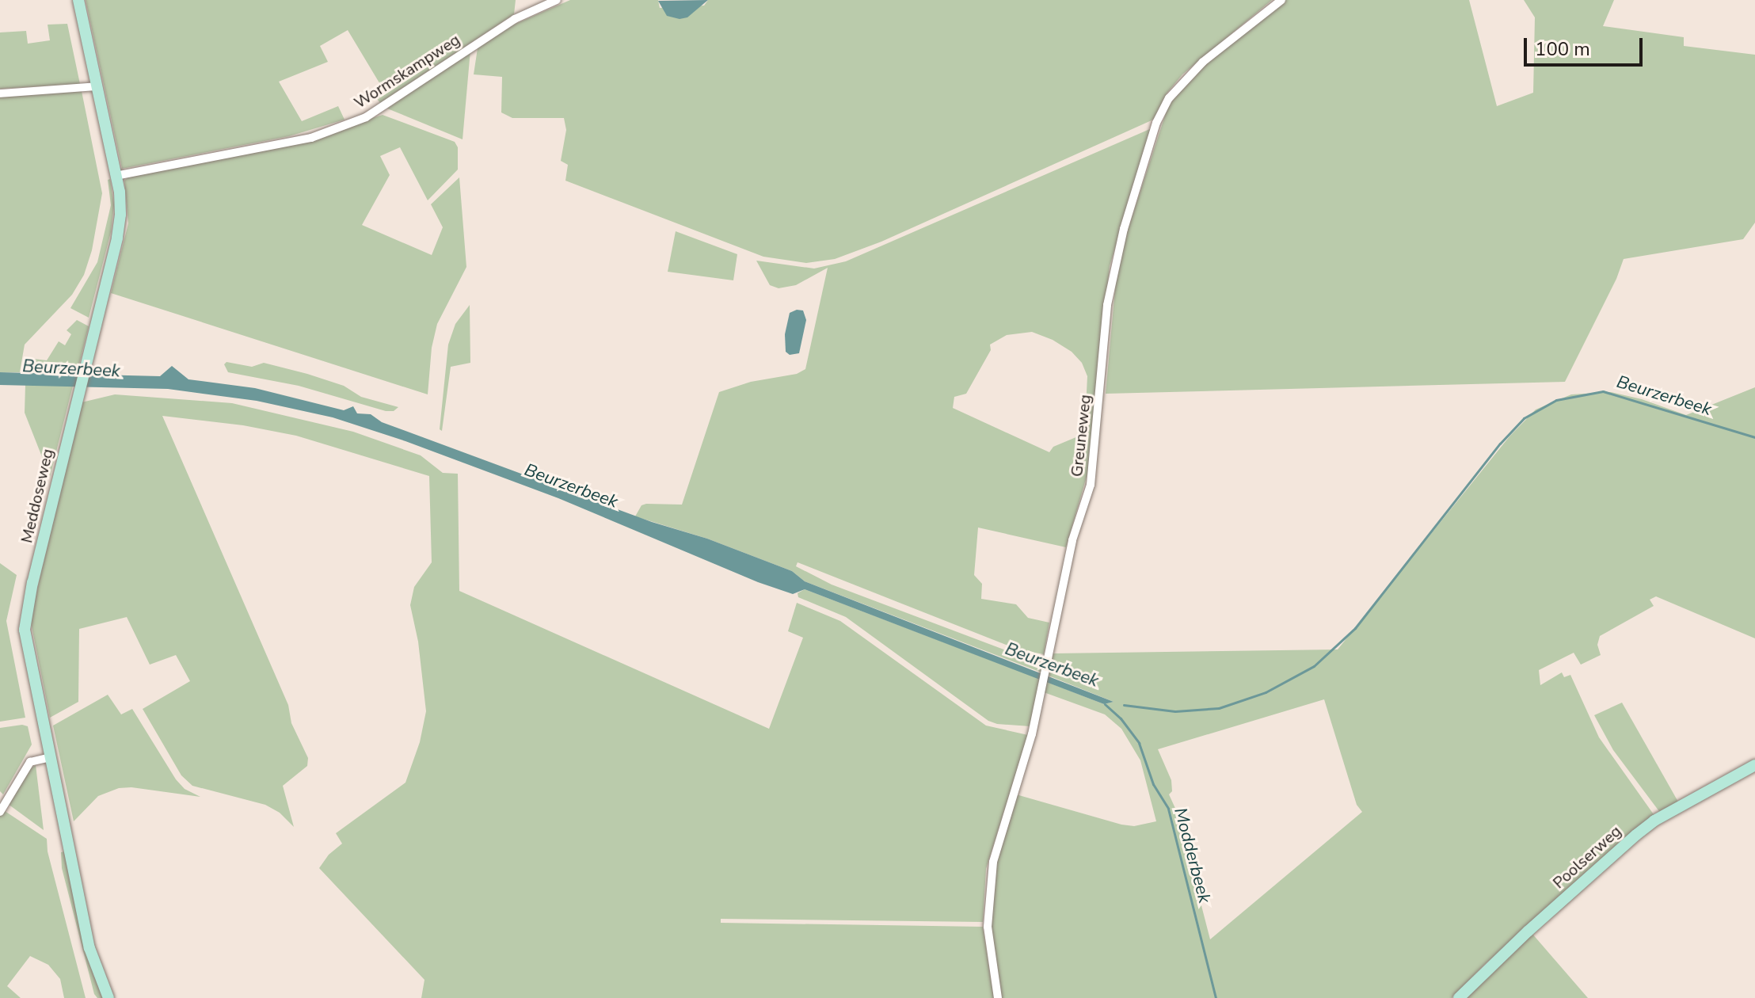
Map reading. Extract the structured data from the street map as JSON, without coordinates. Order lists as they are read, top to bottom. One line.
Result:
{"streets":{"street":["Wormskampweg","Greuneweg","Meddoseweg","Poolserweg"]},"crossings":[["Wormskampweg","Meddoseweg"]],"water":["Beurzerbeek","Modderbeek"],"scale_bar":"100 m"}
